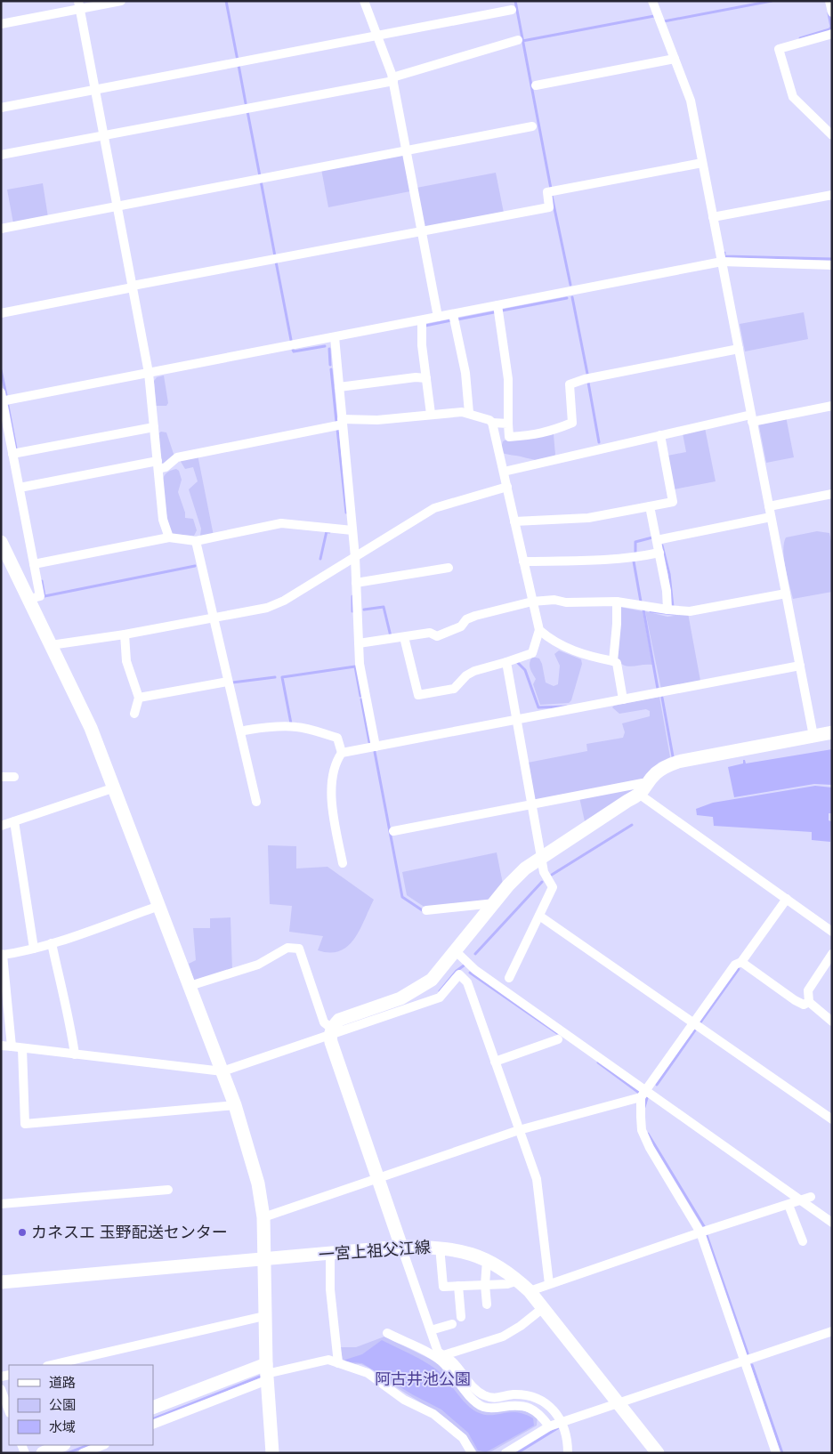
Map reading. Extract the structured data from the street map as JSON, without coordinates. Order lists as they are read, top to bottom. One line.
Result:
{"streets":{"street":["一宮上祖父江線"]},"parks":["阿古井池公園"],"places":["カネスエ 玉野配送センター"],"legend":["道路","公園","水域"]}
